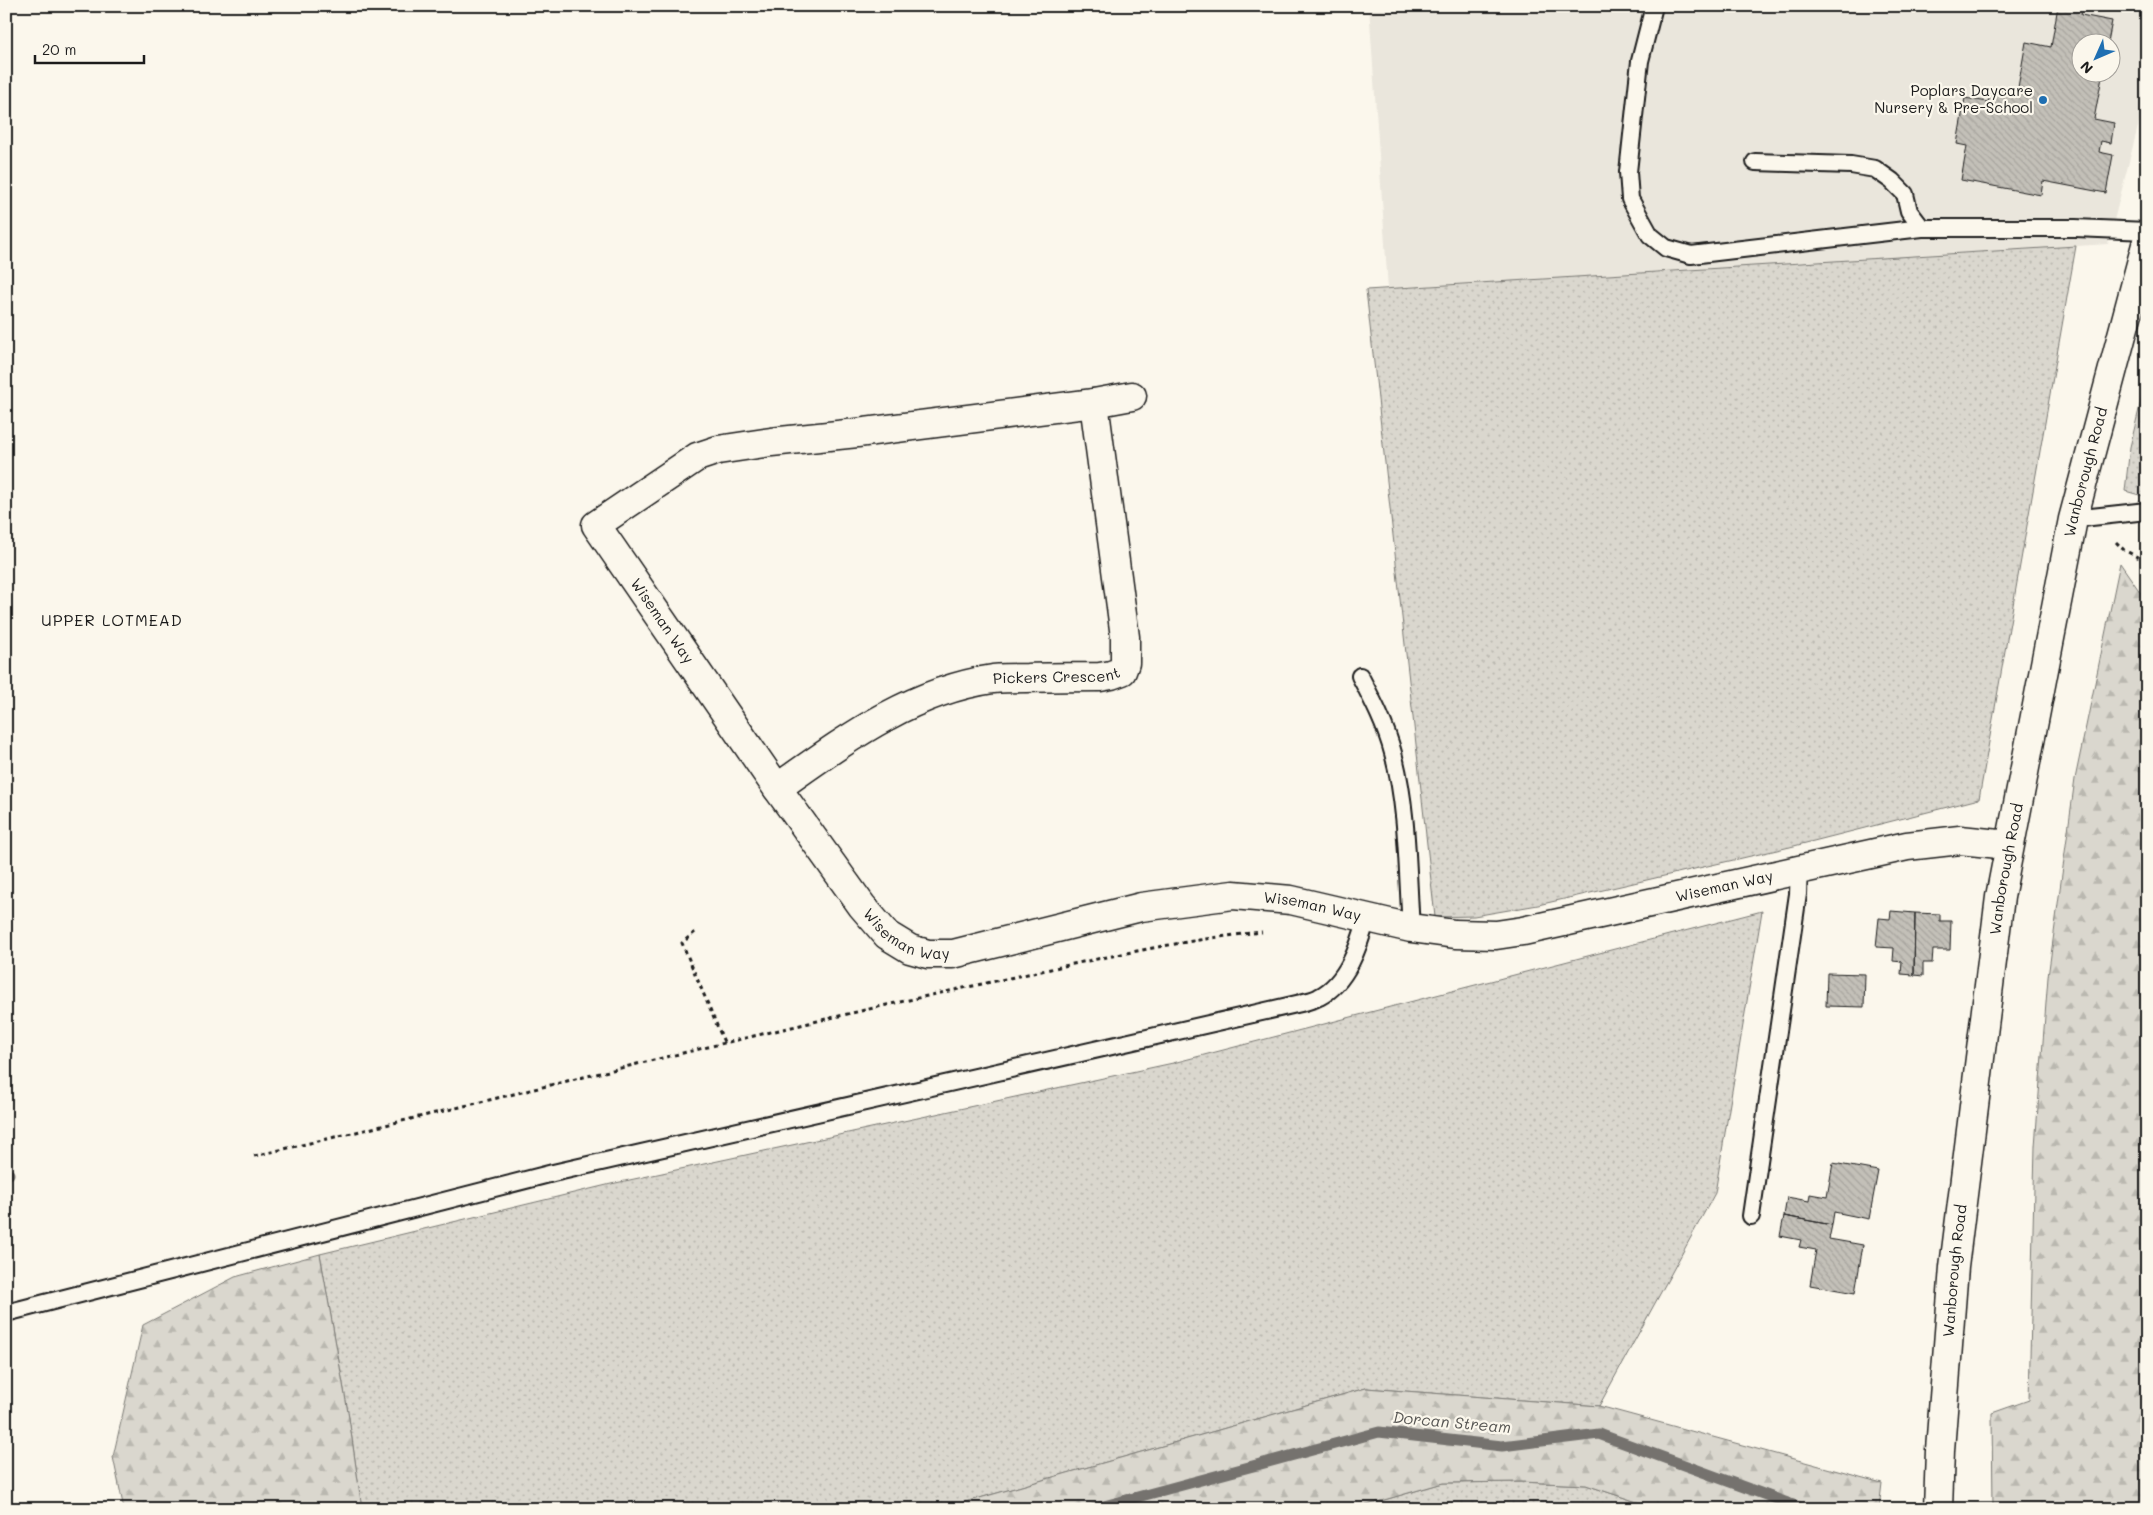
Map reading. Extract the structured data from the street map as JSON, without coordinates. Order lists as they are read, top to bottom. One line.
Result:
{"streets":{"street":["Wanborough Road","Wiseman Way","Pickers Crescent"]},"crossings":[["Wanborough Road","Wiseman Way"],["Wiseman Way","Pickers Crescent"]],"districts":["UPPER LOTMEAD"],"water":["Dorcan Stream"],"places":["Poplars Daycare Nursery & Pre-School"],"scale_bar":"20 m","north":"bottom left"}
